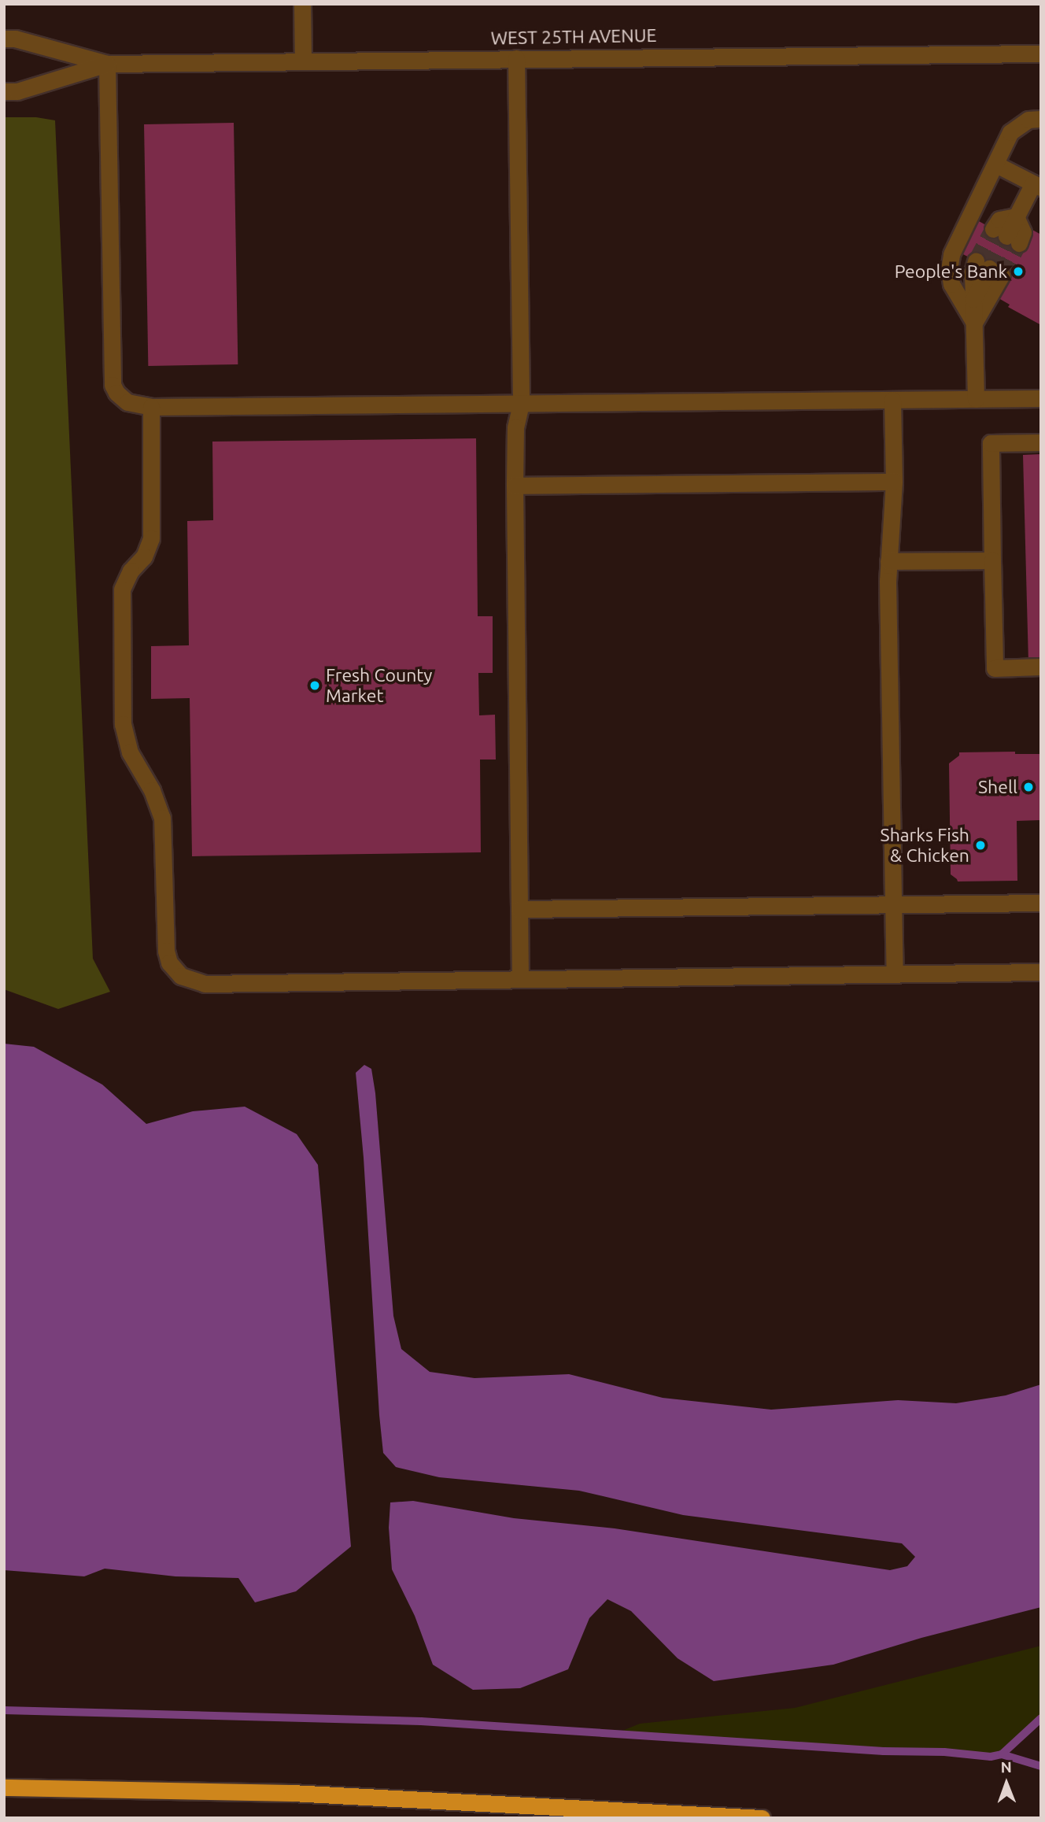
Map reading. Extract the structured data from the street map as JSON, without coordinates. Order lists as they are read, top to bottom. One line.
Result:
{"streets":{"street":["WEST 25TH AVENUE"]},"places":["People's Bank","Fresh County Market","Shell","Sharks Fish & Chicken"],"north":"top"}
